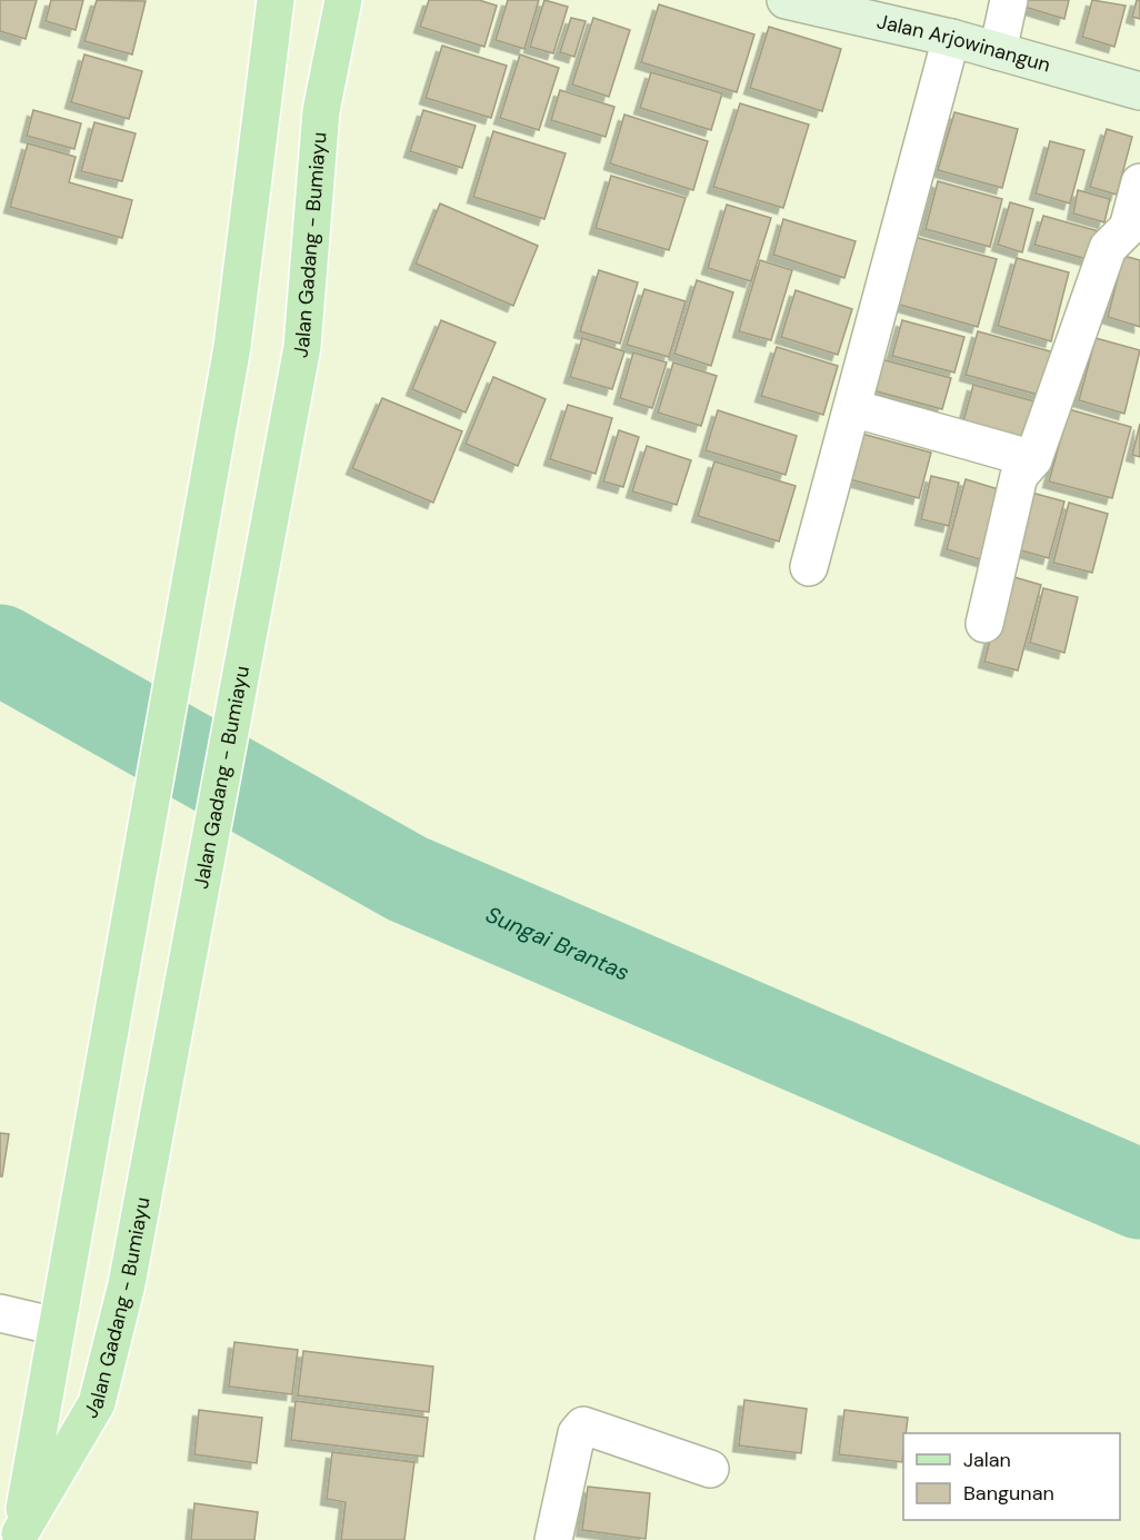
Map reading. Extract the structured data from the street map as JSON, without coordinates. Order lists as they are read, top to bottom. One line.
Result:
{"streets":{"main road":["Jalan Arjowinangun","Jalan Gadang - Bumiayu"]},"water":["Sungai Brantas"],"legend":["Jalan","Bangunan"]}
